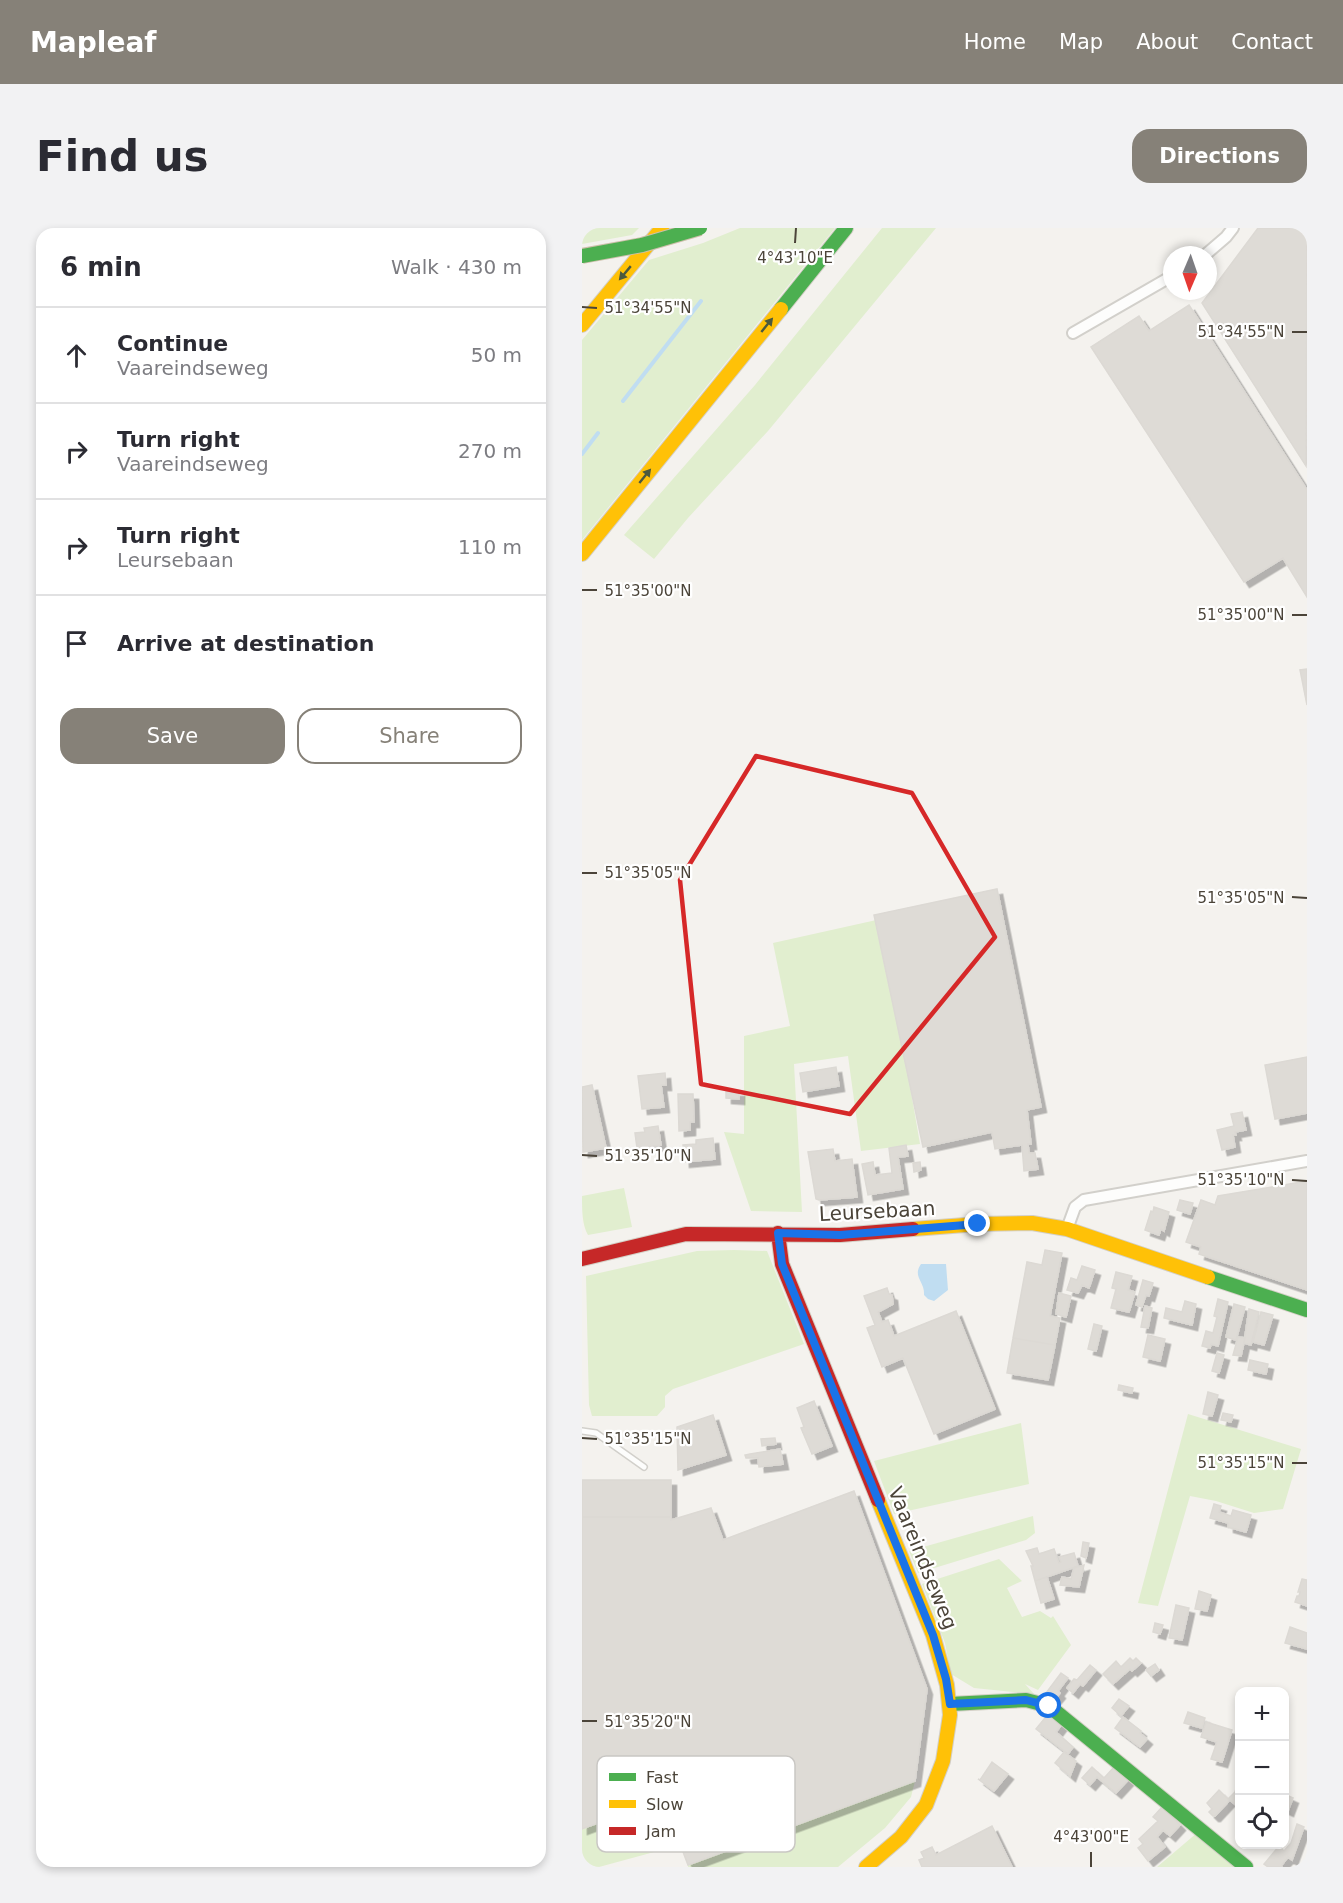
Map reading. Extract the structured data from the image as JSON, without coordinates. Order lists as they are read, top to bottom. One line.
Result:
{"streets":{"main road":["Leursebaan","Vaareindseweg"]},"crossings":[["Leursebaan","Vaareindseweg"]],"legend":["Fast","Slow","Jam"],"north":"bottom","page":{"header":"Mapleaf","nav":["Home","Map","About","Contact"],"buttons":["Directions",["Save","Share"]],"title":"Find us","heading":["6 min","Walk · 430 m"],"list":[["Continue","Vaareindseweg","50 m"],["Turn right","Vaareindseweg","270 m"],["Turn right","Leursebaan","110 m"],"Arrive at destination"],"map_buttons":["+","−"]},"coordinates":["4°43'10\"E","51°34'55\"N","51°35'00\"N","51°35'05\"N","51°35'10\"N","51°35'15\"N","51°35'20\"N","4°43'00\"E"]}
